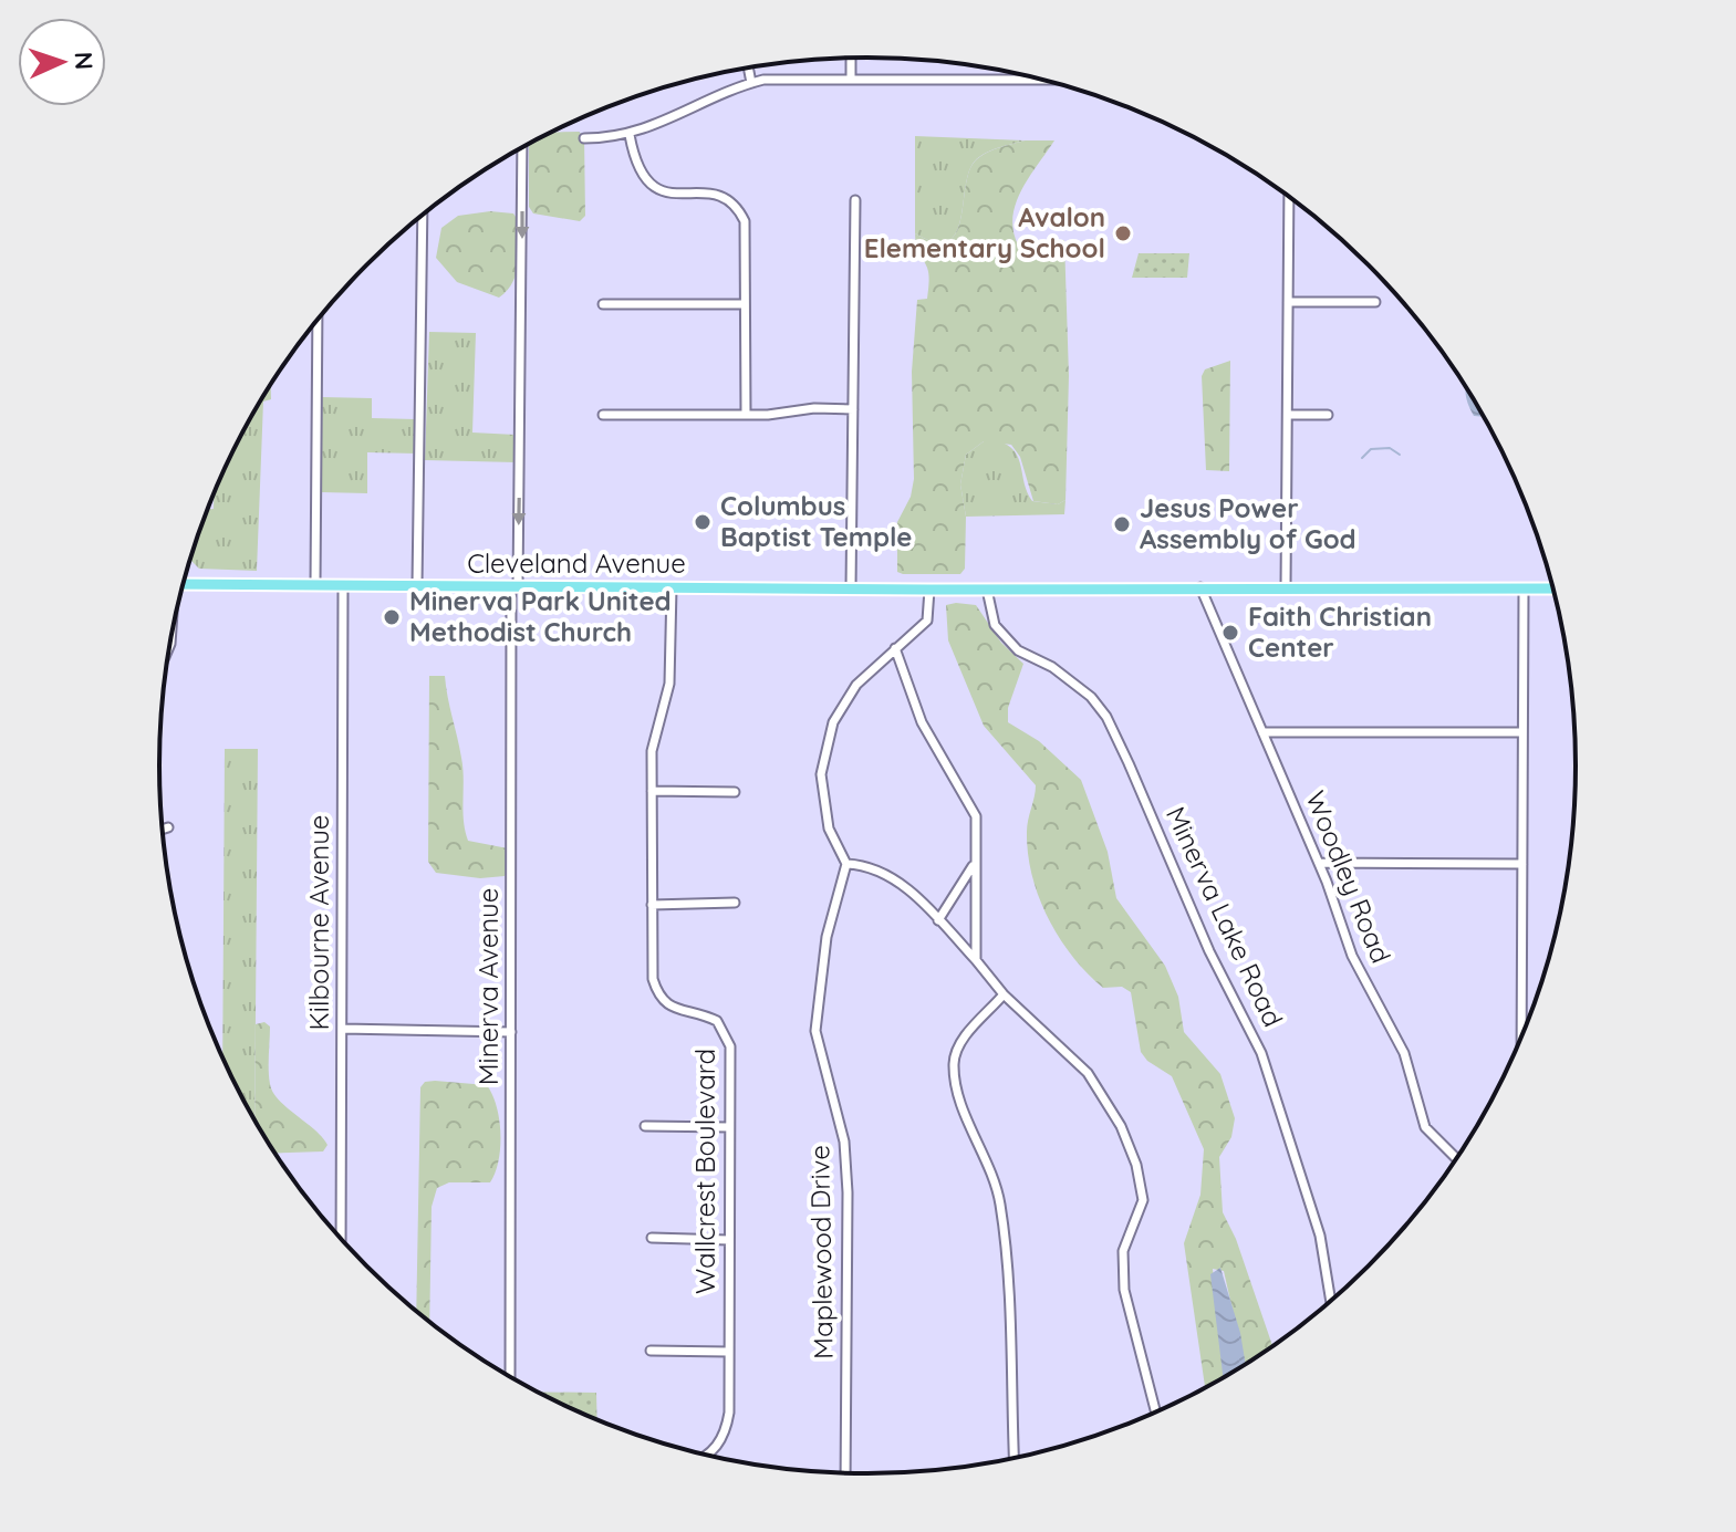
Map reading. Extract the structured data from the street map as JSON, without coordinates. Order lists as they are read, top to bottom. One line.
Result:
{"streets":{"main road":["Cleveland Avenue"],"street":["Woodley Road","Minerva Lake Road","Kilbourne Avenue","Minerva Avenue","Wallcrest Boulevard","Maplewood Drive"]},"crossings":[["Cleveland Avenue","Woodley Road"],["Cleveland Avenue","Minerva Lake Road"],["Cleveland Avenue","Kilbourne Avenue"],["Cleveland Avenue","Minerva Avenue"],["Cleveland Avenue","Wallcrest Boulevard"]],"one_way":["Minerva Avenue"],"places":["Avalon Elementary School","Columbus Baptist Temple","Jesus Power Assembly of God","Minerva Park United Methodist Church","Faith Christian Center"],"north":"right"}
